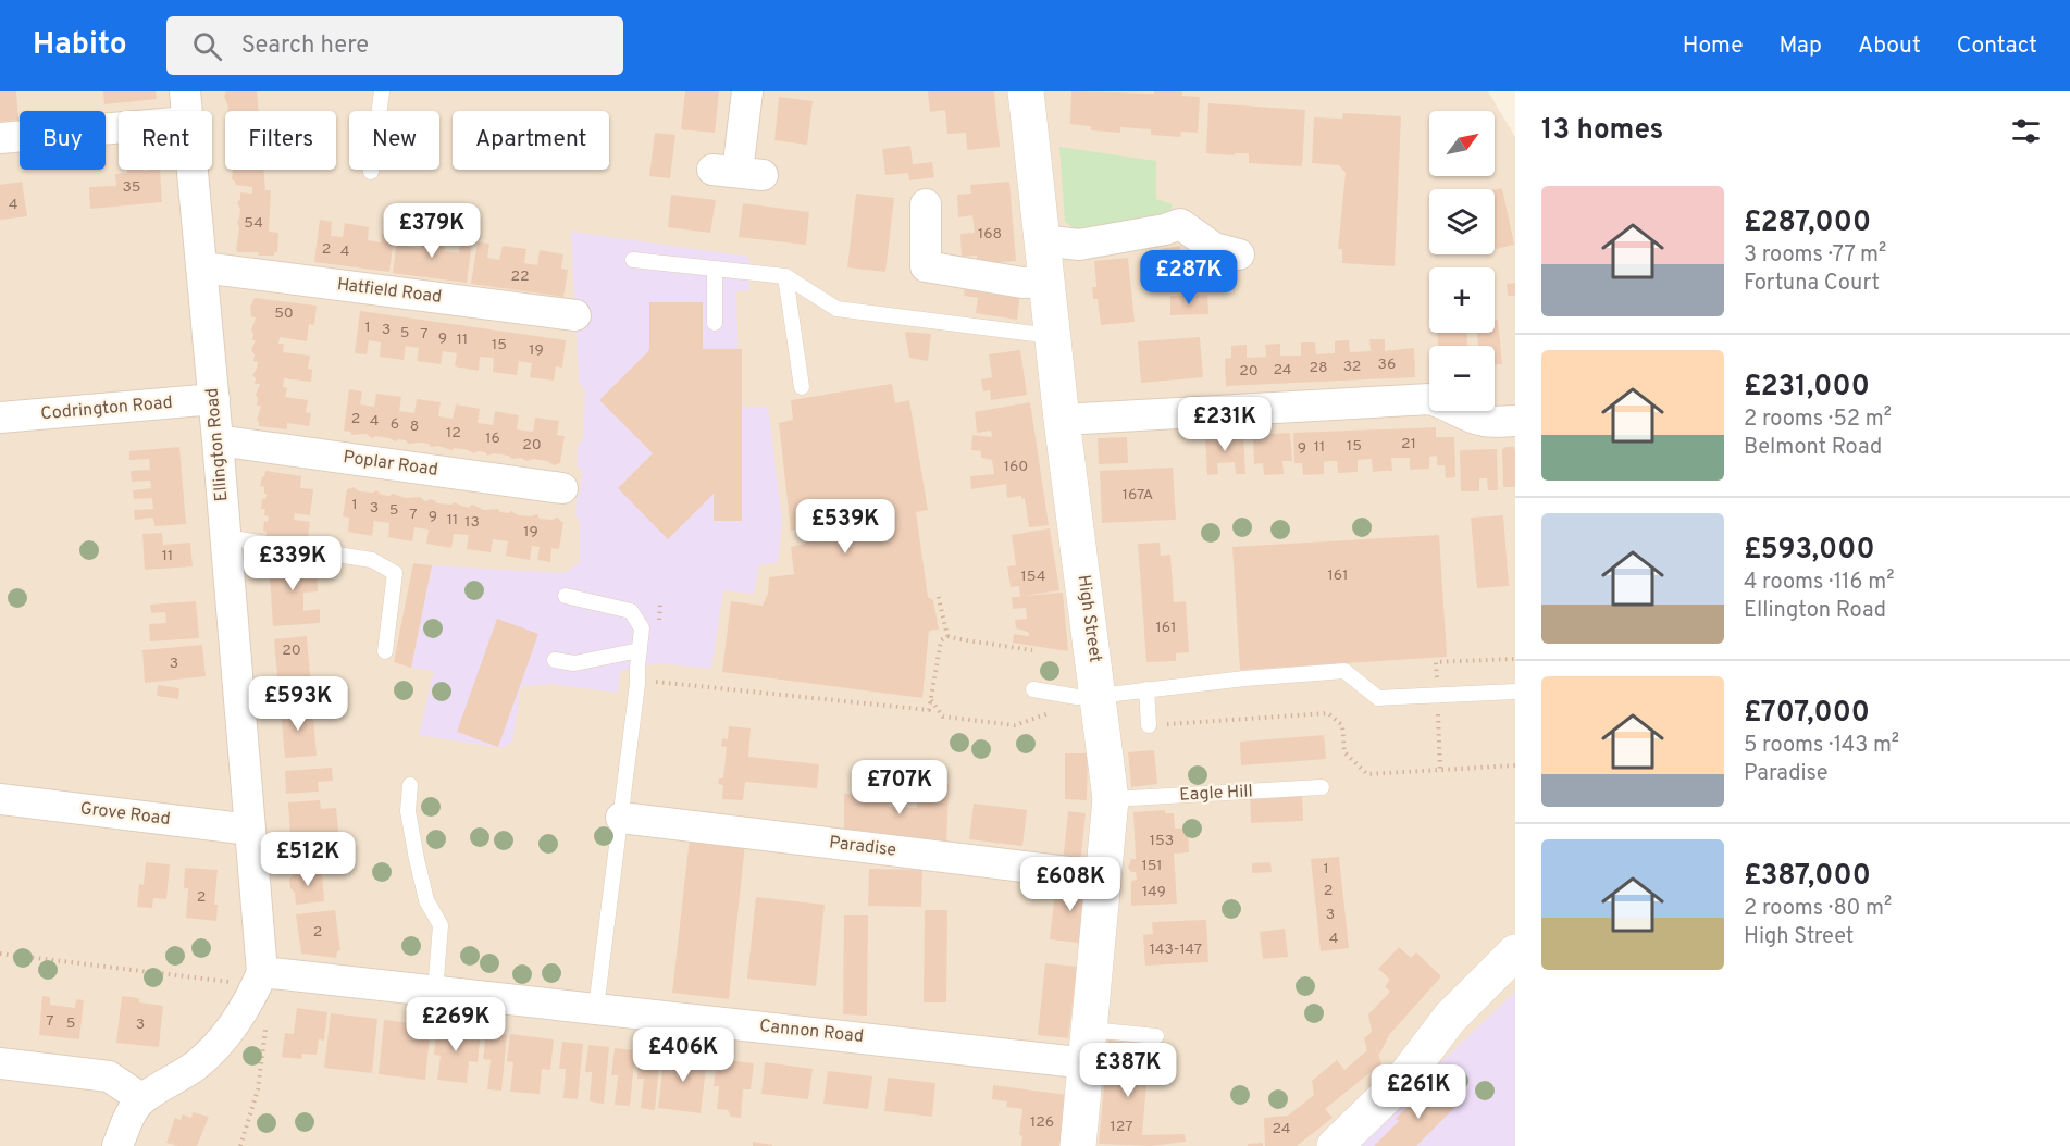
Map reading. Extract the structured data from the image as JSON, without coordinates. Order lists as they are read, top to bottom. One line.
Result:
{"streets":{"street":["Hatfield Road","Codrington Road","Ellington Road","Poplar Road","High Street","Grove Road","Paradise","Cannon Road"],"lane":["Eagle Hill"]},"crossings":[["Hatfield Road","Ellington Road"],["Codrington Road","Ellington Road"],["Ellington Road","Poplar Road"],["Ellington Road","Grove Road"],["Ellington Road","Cannon Road"],["High Street","Eagle Hill"],["High Street","Paradise"],["High Street","Cannon Road"]],"house_numbers":["35","4","54","168","2","4","22","50","1","3","5","7","9","11","15","19","36","32","28","24","20","2","4","6","8","12","16","21","20","15","11","9","160","167A","1","3","5","7","9","11","13","19","11","161","154","161","20","3","153","151","1","2","149","2","3","2","4","143-147","7","5","3","126","127","24"],"north":"top right","page":{"header":"Habito","search":"Search here","nav":["Home","Map","About","Contact"],"heading":"13 homes","map_buttons":["+","−"],"chip":["Buy","Rent","Filters","New","Apartment"],"list":[{"name":"£287,000","note":"3 rooms · 77 m² · Fortuna Court"},{"name":"£231,000","note":"2 rooms · 52 m² · Belmont Road"},{"name":"£593,000","note":"4 rooms · 116 m² · Ellington Road"},{"name":"£707,000","note":"5 rooms · 143 m² · Paradise"},{"name":"£387,000","note":"2 rooms · 80 m² · High Street"}],"price":["£379K","£287K","£231K","£539K","£339K","£593K","£707K","£512K","£608K","£269K","£406K","£387K","£261K"]}}
